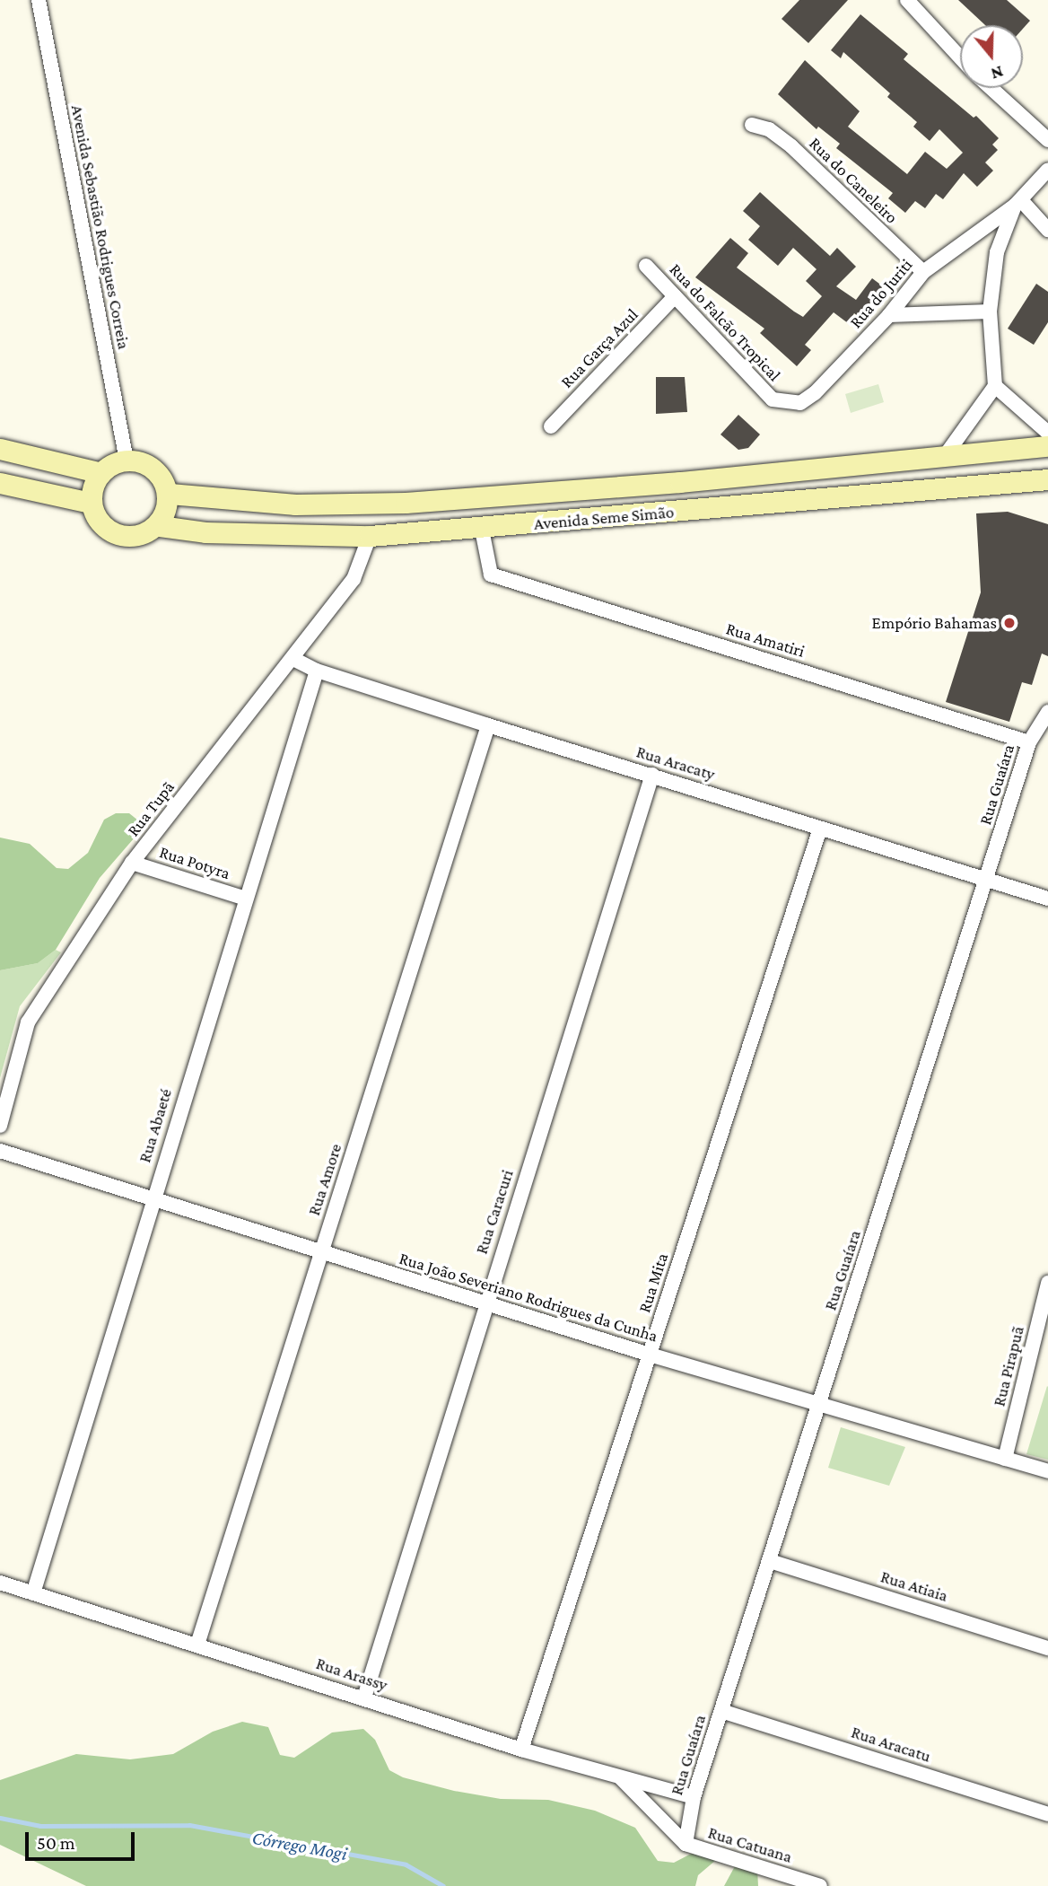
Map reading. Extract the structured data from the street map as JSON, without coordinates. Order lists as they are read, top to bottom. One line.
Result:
{"streets":{"main road":["Avenida Seme Simão"],"street":["Rua do Caneleiro","Avenida Sebastião Rodrigues Correia","Rua do Juriti","Rua do Falcão Tropical","Rua Garça Azul","Rua Amatiri","Rua Aracaty","Rua Guaíara","Rua Tupã","Rua Potyra","Rua Abaeté","Rua Amore","Rua Caracuri","Rua Mita","Rua João Severiano Rodrigues da Cunha","Rua Pirapuã","Rua Atiaia","Rua Arassy","Rua Aracatu","Rua Catuana"]},"crossings":[["Rua do Caneleiro","Rua do Juriti"],["Avenida Sebastião Rodrigues Correia","Avenida Seme Simão"],["Rua do Juriti","Rua do Falcão Tropical"],["Rua do Falcão Tropical","Rua Garça Azul"],["Avenida Seme Simão","Rua Amatiri"],["Avenida Seme Simão","Rua Tupã"],["Rua Amatiri","Rua Guaíara"],["Rua Aracaty","Rua Guaíara"],["Rua Aracaty","Rua Tupã"],["Rua Aracaty","Rua Abaeté"],["Rua Aracaty","Rua Amore"],["Rua Aracaty","Rua Caracuri"],["Rua Aracaty","Rua Mita"],["Rua Guaíara","Rua João Severiano Rodrigues da Cunha"],["Rua Guaíara","Rua Atiaia"],["Rua Guaíara","Rua Arassy"],["Rua Guaíara","Rua Aracatu"],["Rua Guaíara","Rua Catuana"],["Rua Tupã","Rua Potyra"],["Rua Potyra","Rua Abaeté"],["Rua Abaeté","Rua João Severiano Rodrigues da Cunha"],["Rua Abaeté","Rua Arassy"],["Rua Amore","Rua João Severiano Rodrigues da Cunha"],["Rua Amore","Rua Arassy"],["Rua Caracuri","Rua João Severiano Rodrigues da Cunha"],["Rua Caracuri","Rua Arassy"],["Rua Mita","Rua João Severiano Rodrigues da Cunha"],["Rua Mita","Rua Arassy"],["Rua João Severiano Rodrigues da Cunha","Rua Pirapuã"],["Rua Arassy","Rua Catuana"]],"water":["Córrego Mogi"],"places":["Empório Bahamas"],"scale_bar":"50 m","north":"bottom"}
